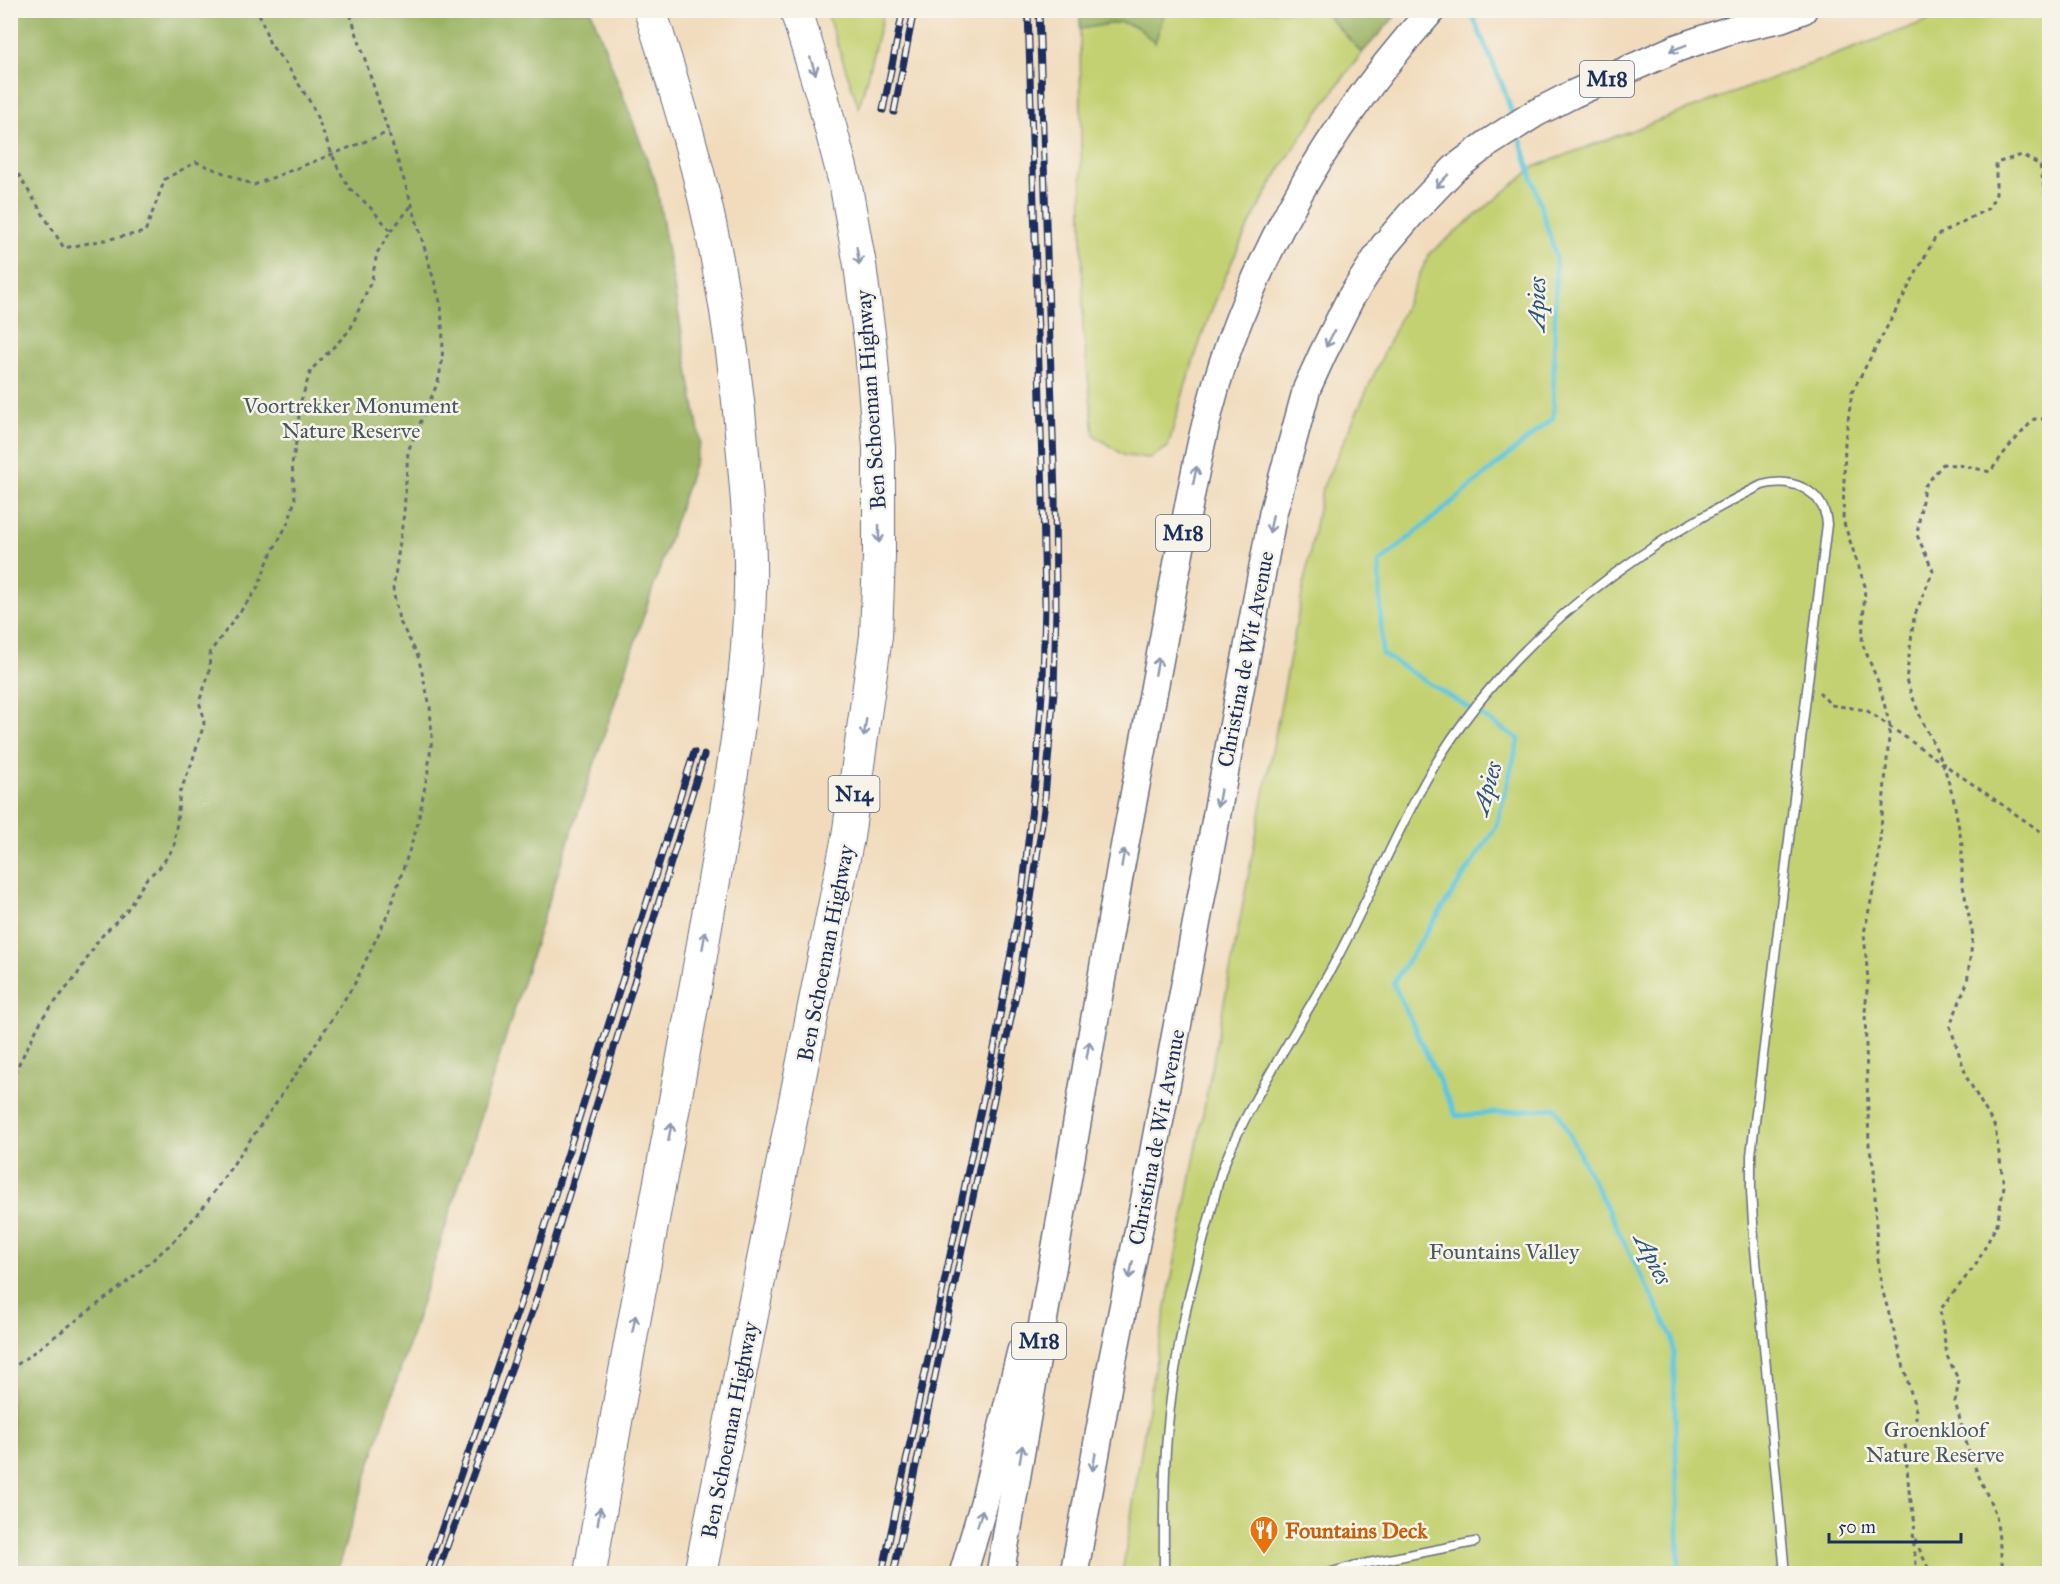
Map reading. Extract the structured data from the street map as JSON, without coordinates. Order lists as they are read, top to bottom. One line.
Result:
{"streets":{"highway":["Ben Schoeman Highway","N14"],"main road":["M18","Christina de Wit Avenue"]},"water":["Apies"],"parks":["Voortrekker Monument Nature Reserve","Fountains Valley","Groenkloof Nature Reserve"],"places":{"restaurant":["Fountains Deck"]},"scale_bar":"50 m"}
